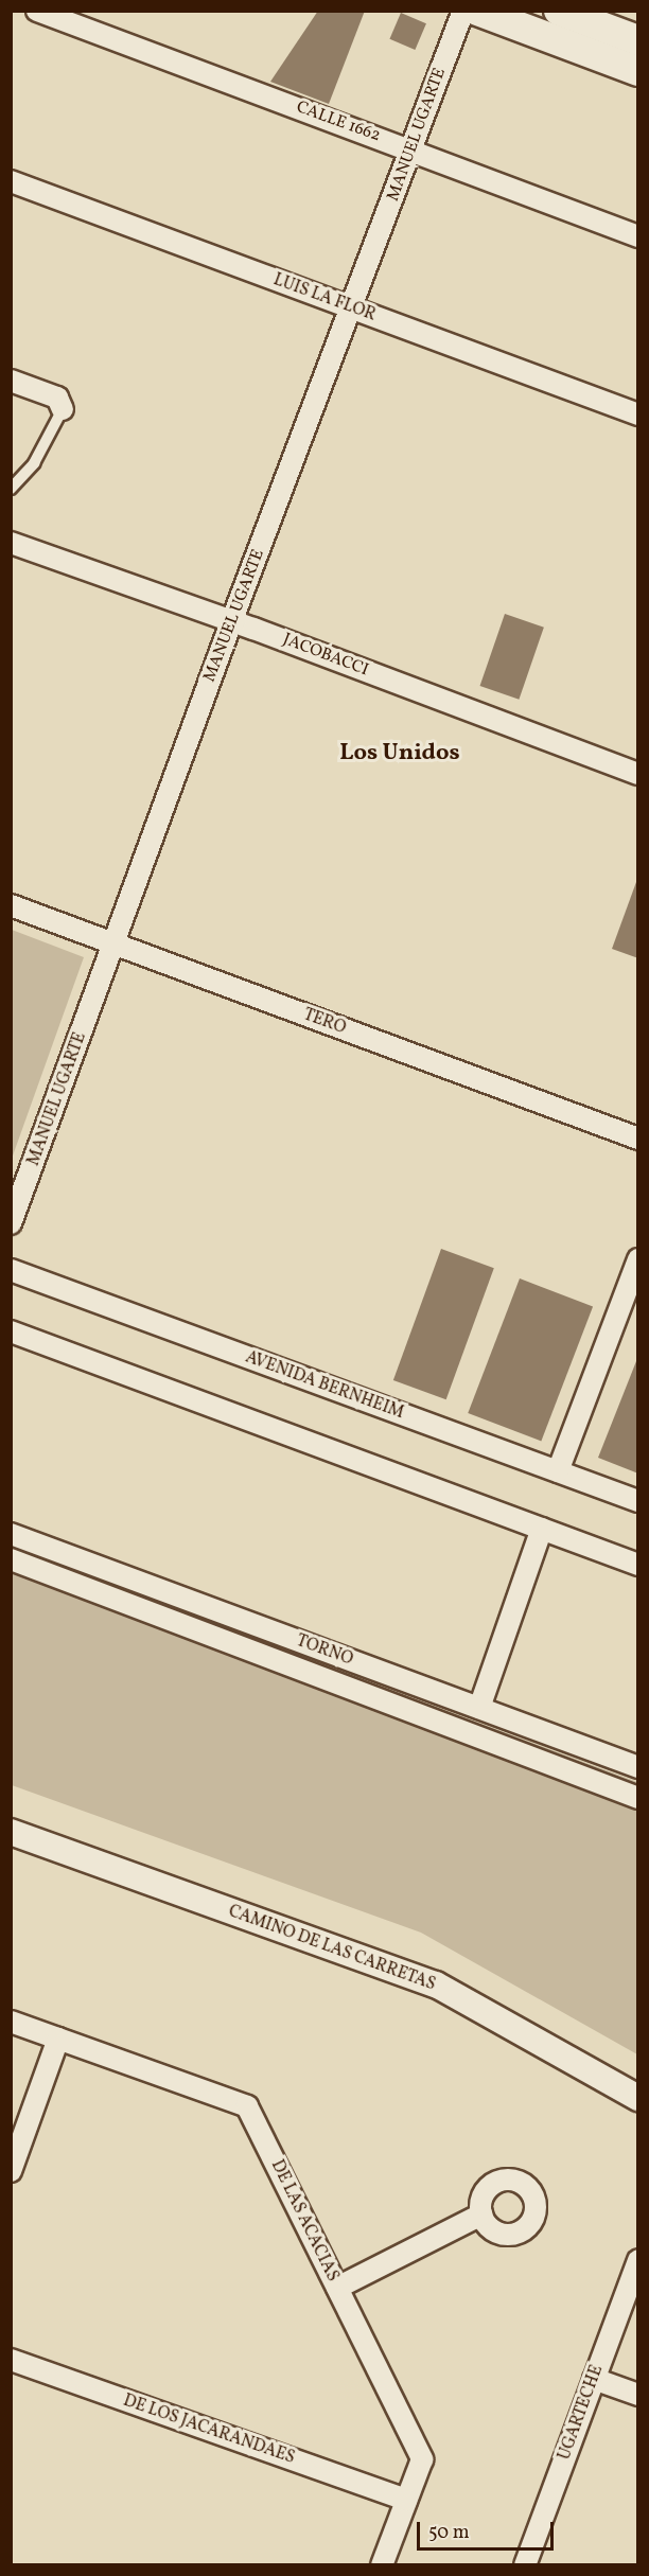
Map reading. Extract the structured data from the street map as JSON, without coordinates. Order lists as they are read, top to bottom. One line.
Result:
{"streets":{"street":["CALLE 1662","MANUEL UGARTE","LUIS LA FLOR","JACOBACCI","TERO","AVENIDA BERNHEIM","TORNO","CAMINO DE LAS CARRETAS","DE LAS ACACIAS","UGARTECHE","DE LOS JACARANDAES"]},"crossings":[["CALLE 1662","MANUEL UGARTE"],["MANUEL UGARTE","LUIS LA FLOR"],["MANUEL UGARTE","JACOBACCI"],["MANUEL UGARTE","TERO"],["DE LAS ACACIAS","DE LOS JACARANDAES"]],"districts":["Los Unidos"],"scale_bar":"50 m"}
